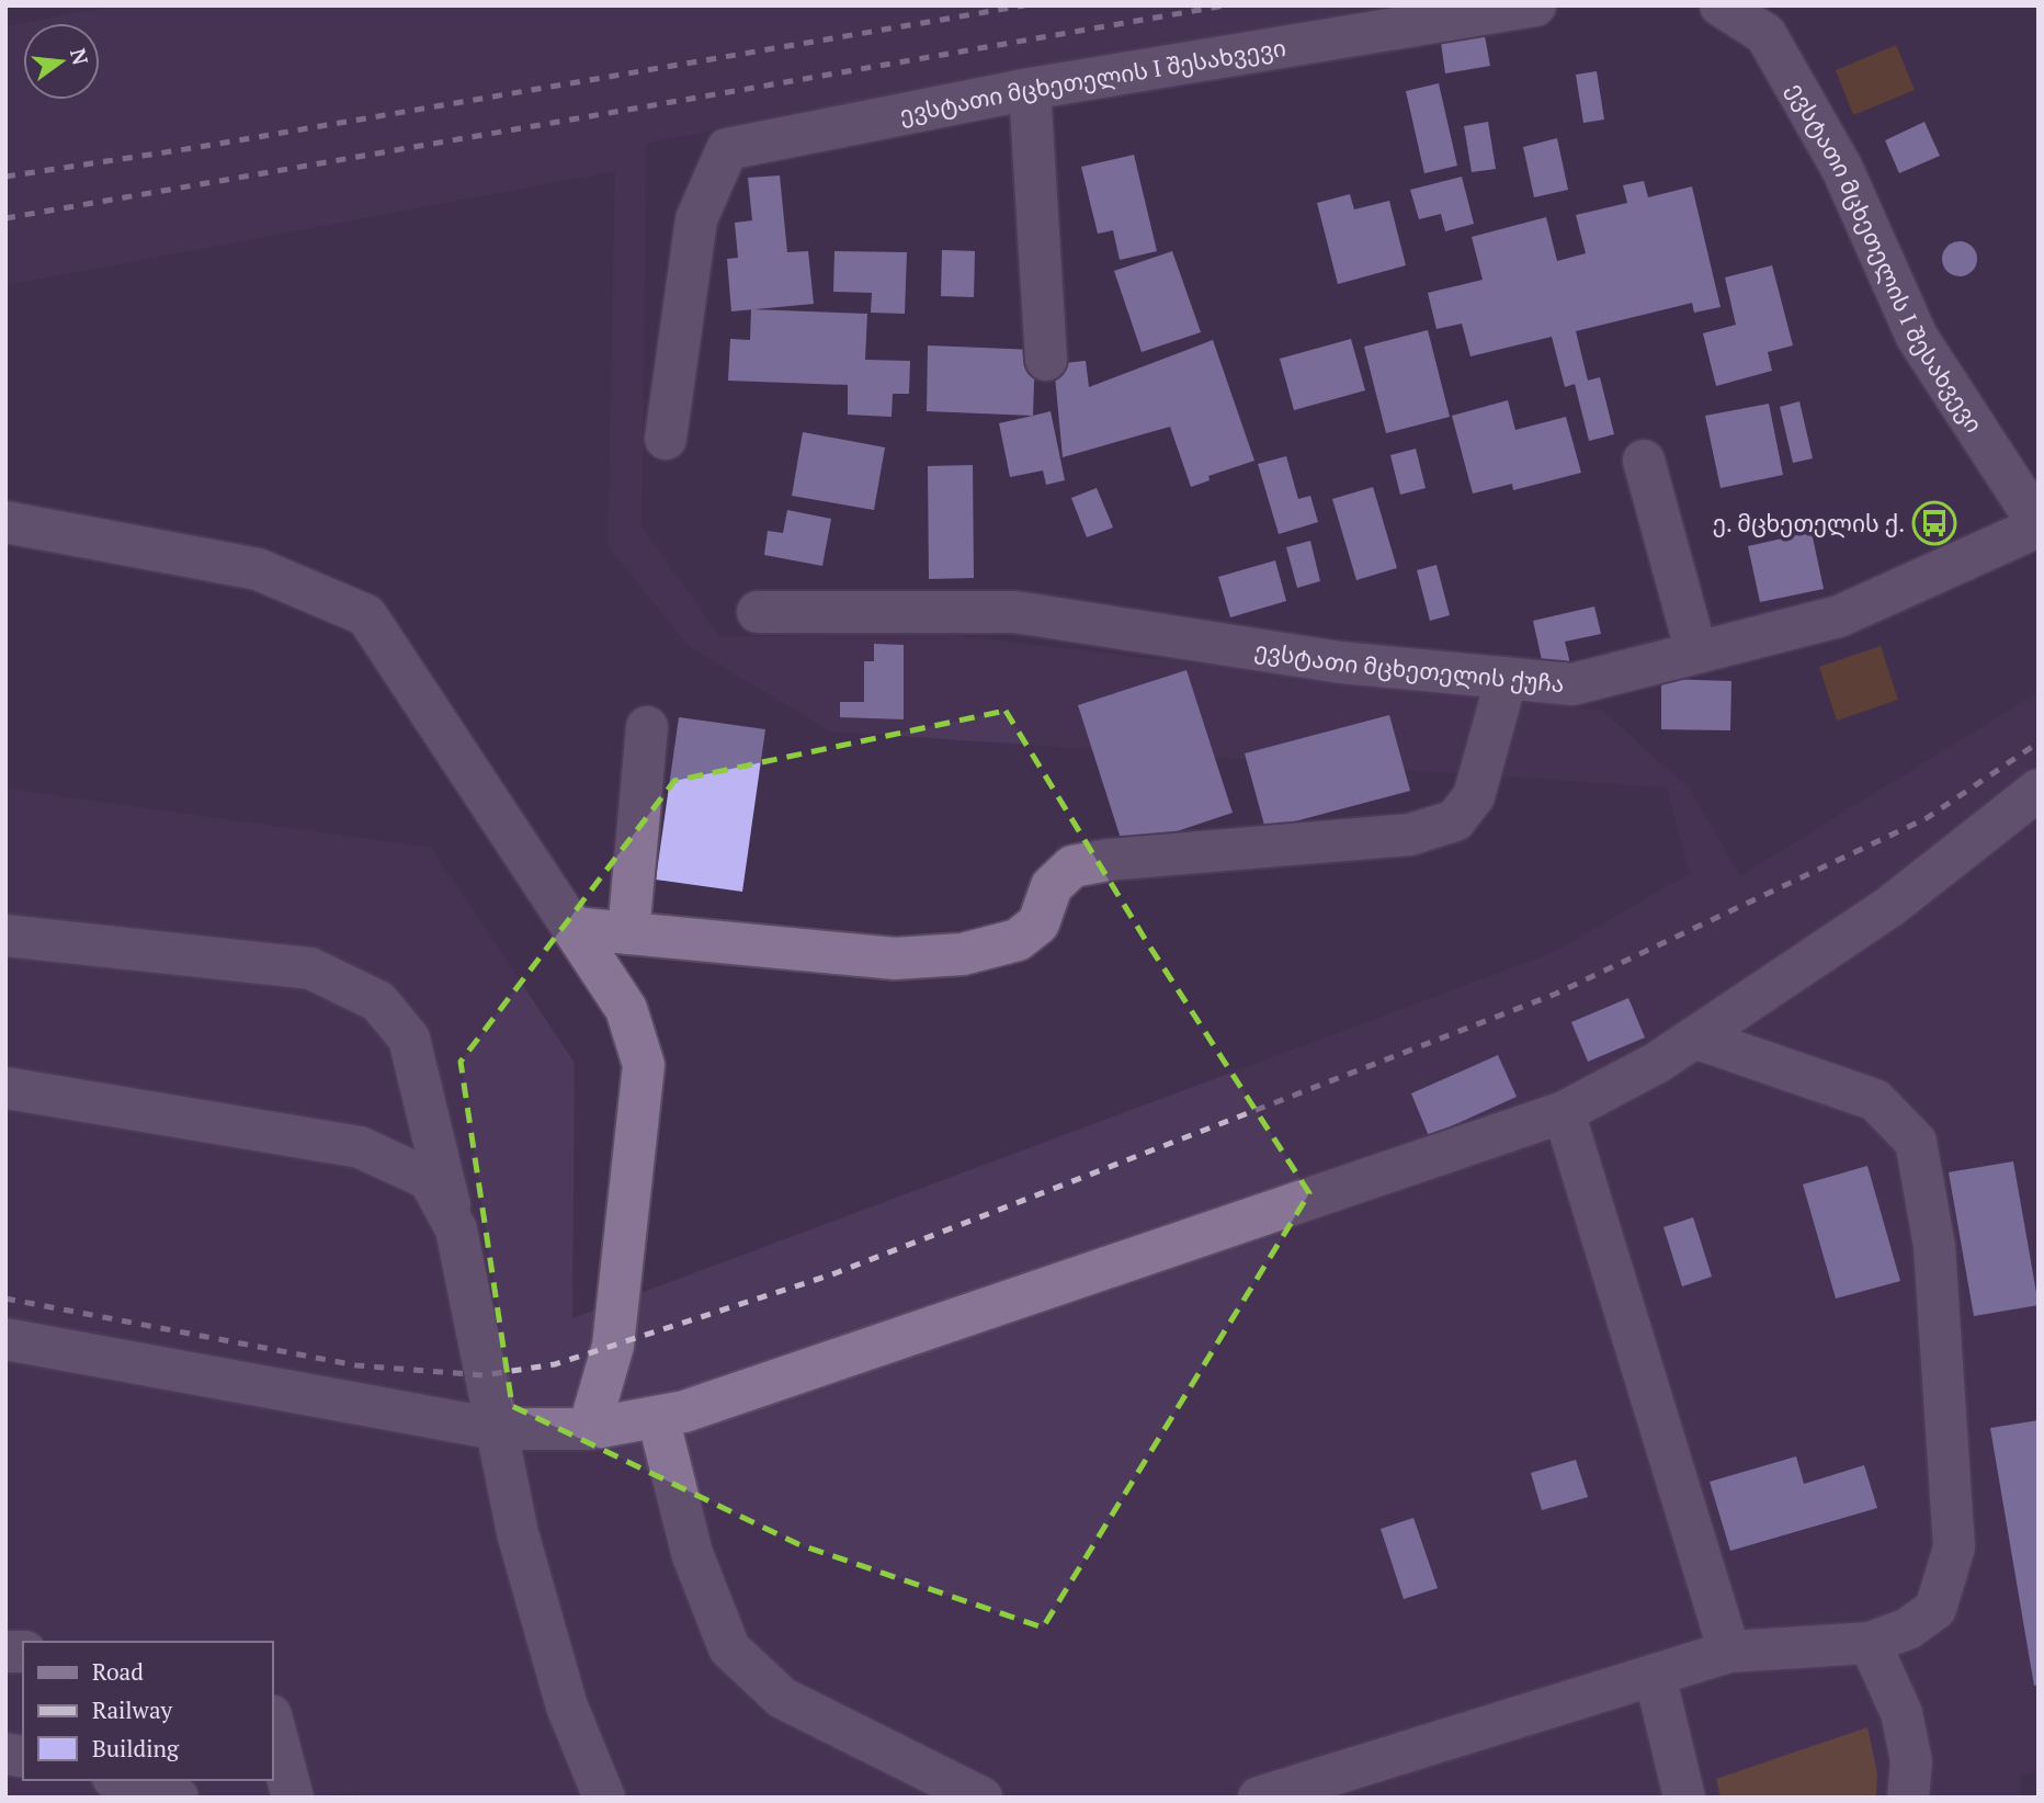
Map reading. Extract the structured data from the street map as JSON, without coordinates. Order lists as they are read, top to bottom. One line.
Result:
{"streets":{"street":["ევსტათი მცხეთელის I შესახვევი","ევსტათი მცხეთელის ქუჩა"]},"crossings":[["ევსტათი მცხეთელის I შესახვევი","ევსტათი მცხეთელის ქუჩა"]],"places":{"bus stop":["ე. მცხეთელის ქ."]},"legend":["Road","Railway","Building"],"north":"right"}
